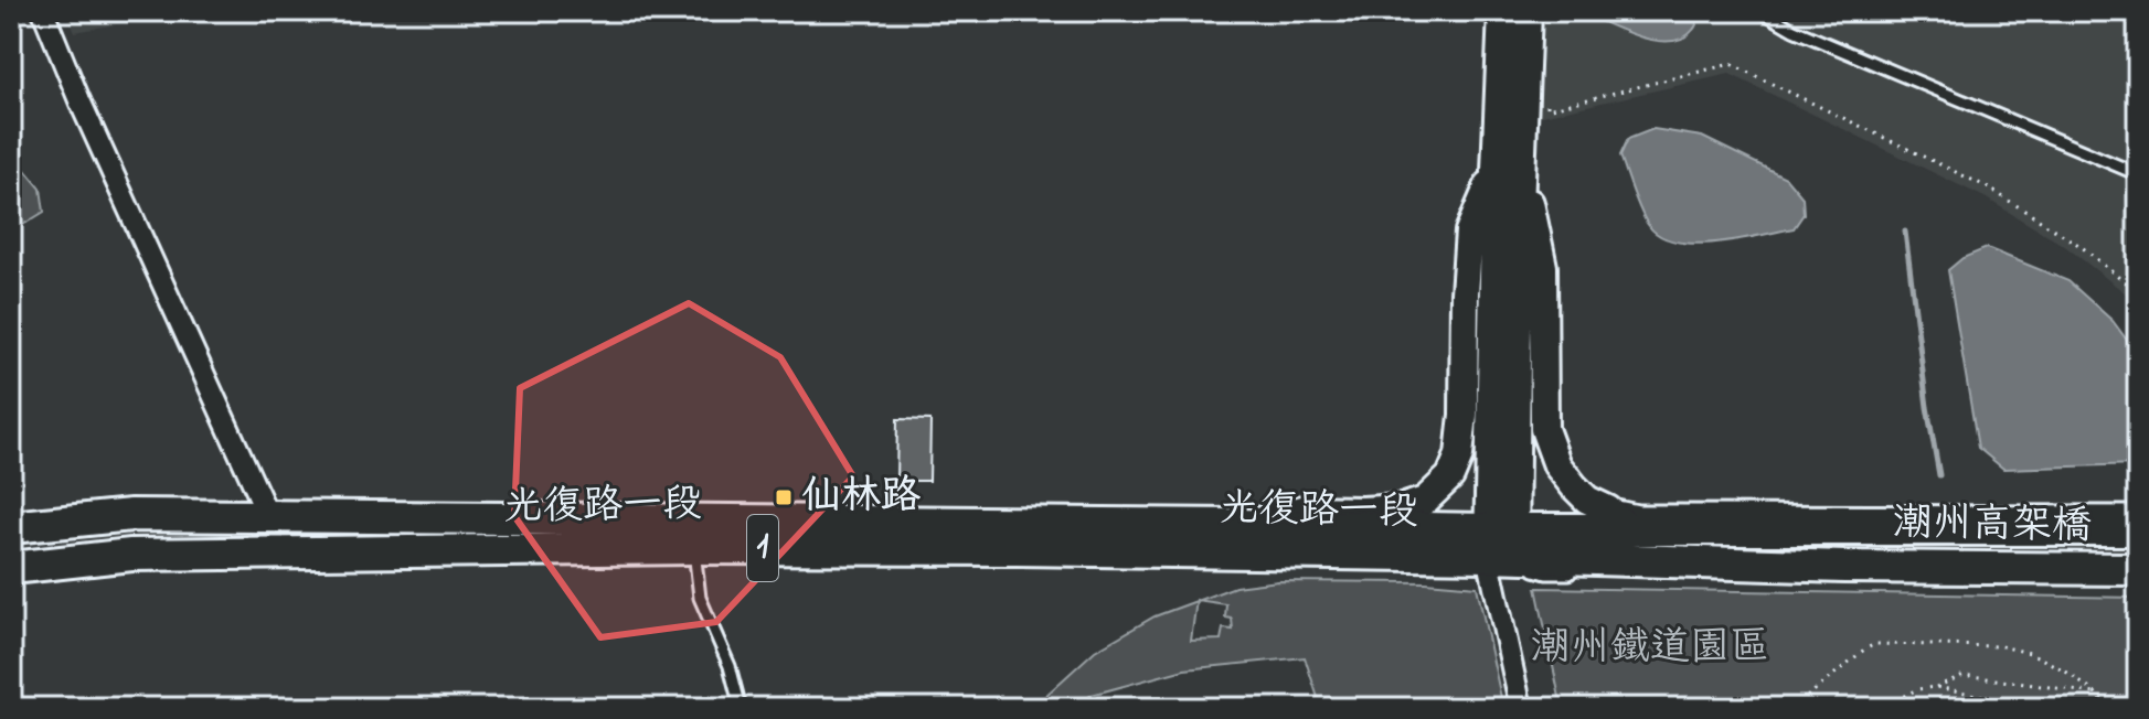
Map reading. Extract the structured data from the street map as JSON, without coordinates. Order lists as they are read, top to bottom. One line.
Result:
{"streets":{"main road":["光復路一段","潮州高架橋","1"]},"crossings":[["光復路一段","潮州高架橋"],["光復路一段","1"],["潮州高架橋","1"]],"parks":["潮州鐵道園區"],"places":{"transit":["仙林路"]}}
